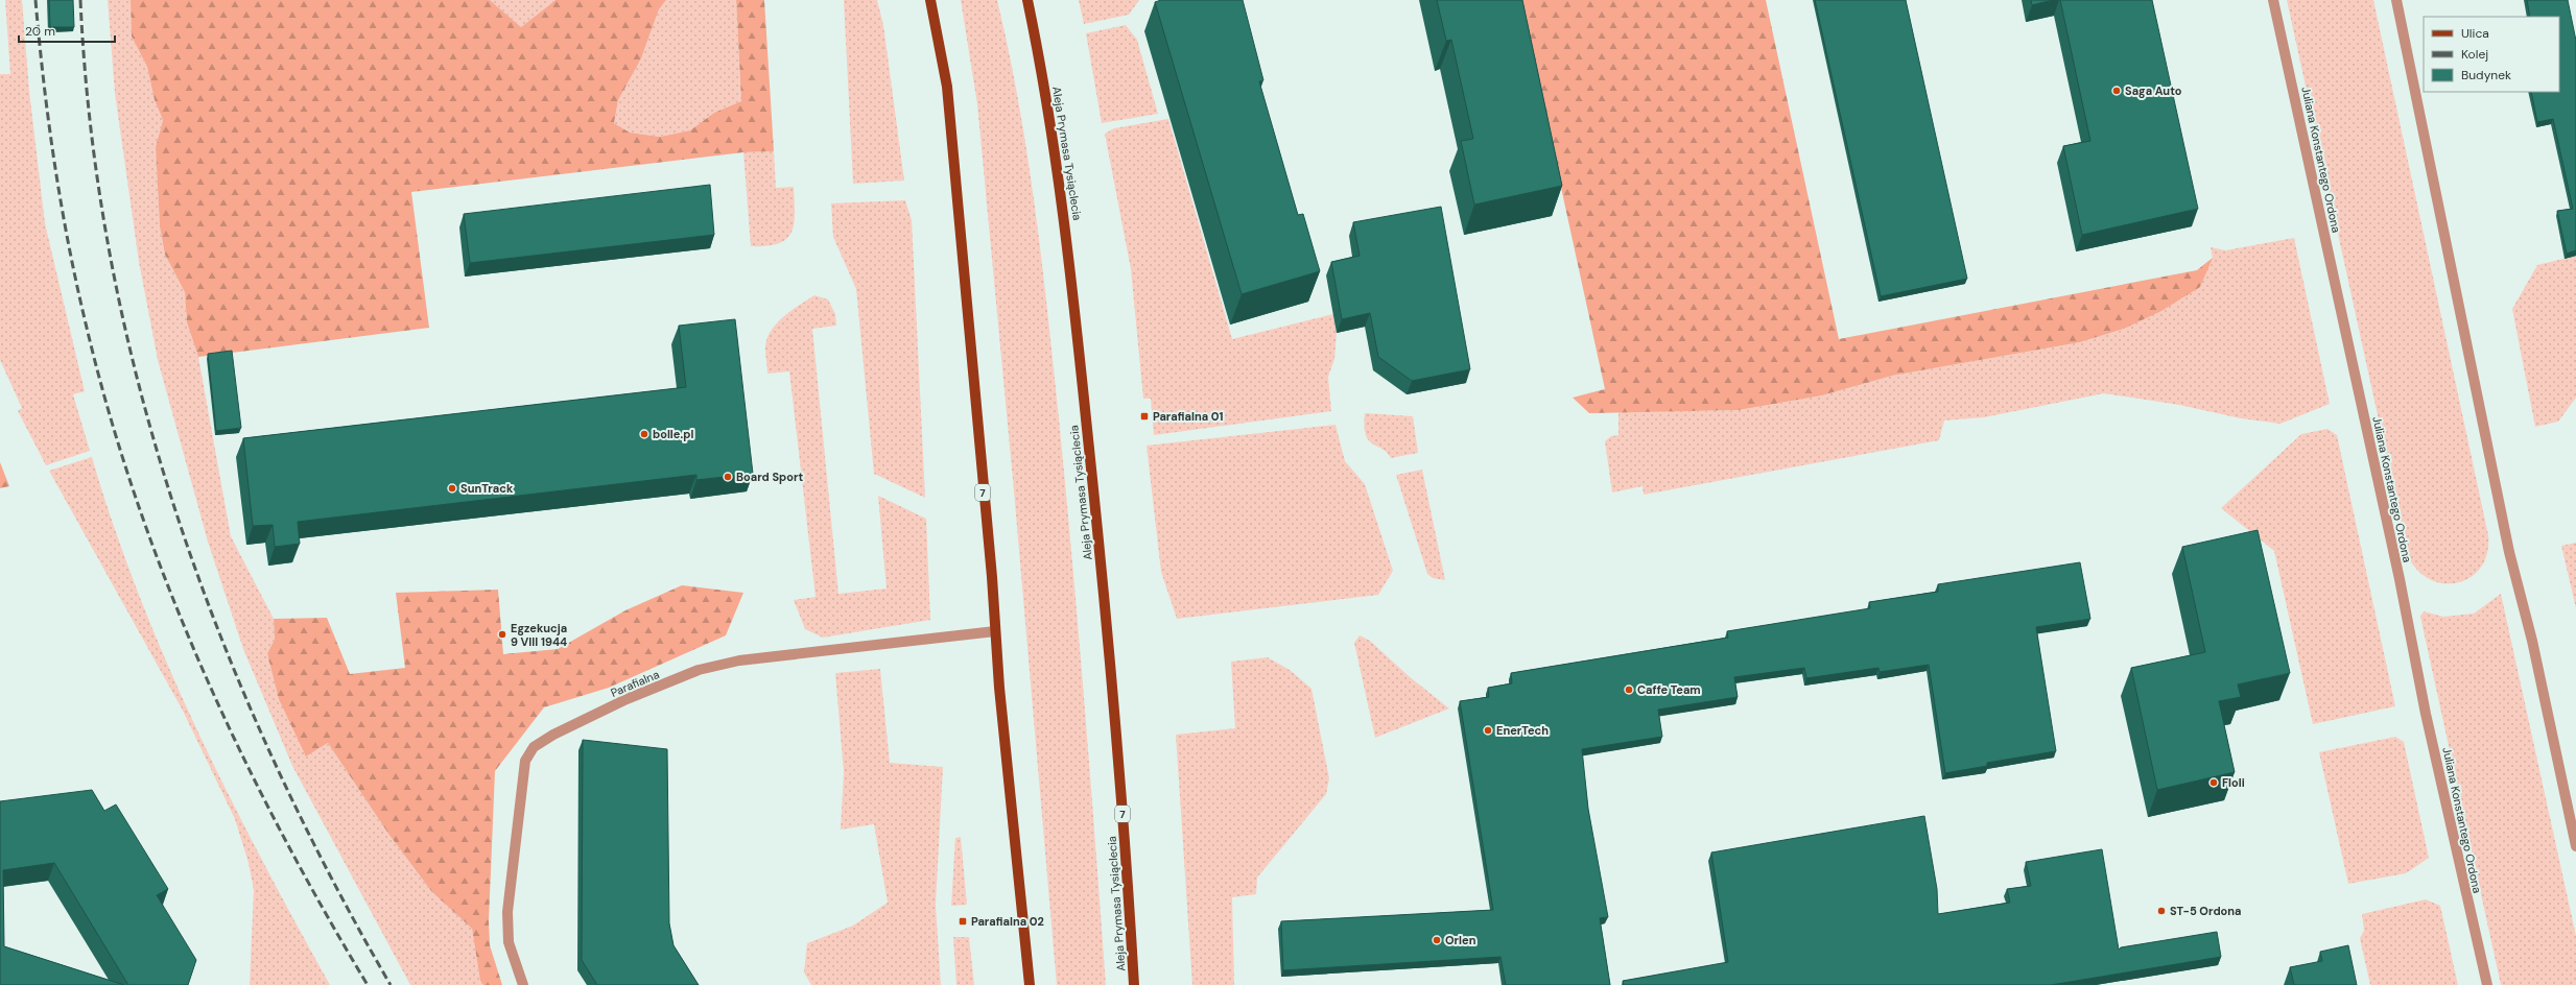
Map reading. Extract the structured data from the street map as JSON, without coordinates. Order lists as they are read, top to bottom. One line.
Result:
{"streets":{"main road":["Aleja Prymasa Tysiąclecia","7"],"street":["Juliana Konstantego Ordona","Parafialna"]},"crossings":[["7","Parafialna"]],"places":{"other":["Saga Auto","bolle.pl","Board Sport","SunTrack","Egzekucja 9 VIII 1944","Caffe Team","EnerTech","Floli","ST-5 Ordona","Orlen"],"transit":["Parafialna 01","Parafialna 02"]},"legend":["Ulica","Kolej","Budynek"],"scale_bar":"20 m"}
